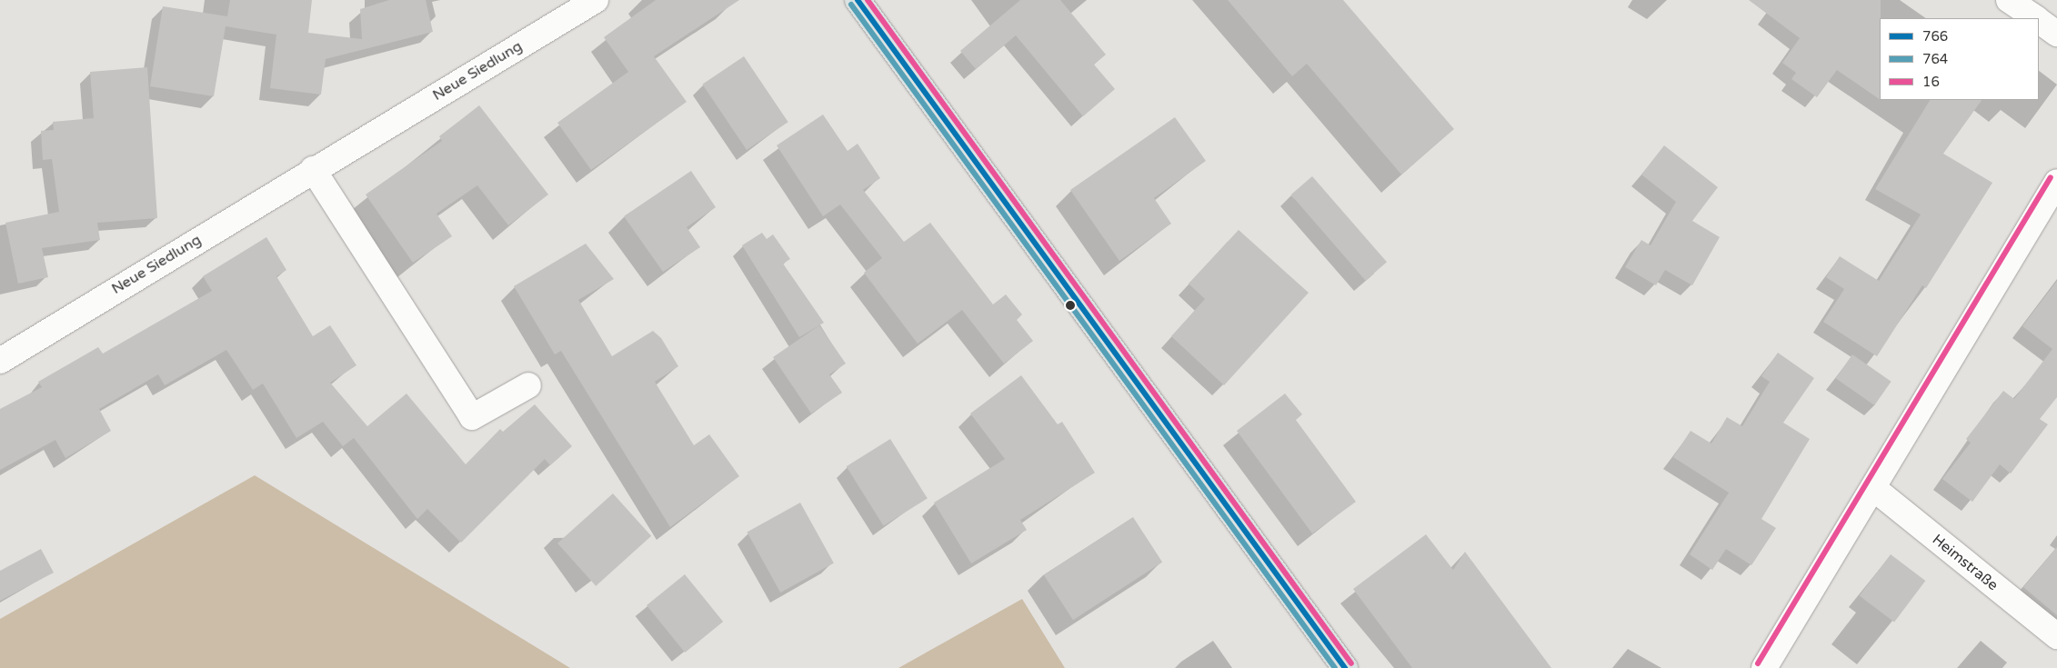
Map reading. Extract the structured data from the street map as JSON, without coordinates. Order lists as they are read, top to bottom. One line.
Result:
{"streets":{"street":["Neue Siedlung","Heimstraße"]},"lines":["transit line 766","transit line 16","transit line 764"],"legend":["766","764","16"]}
